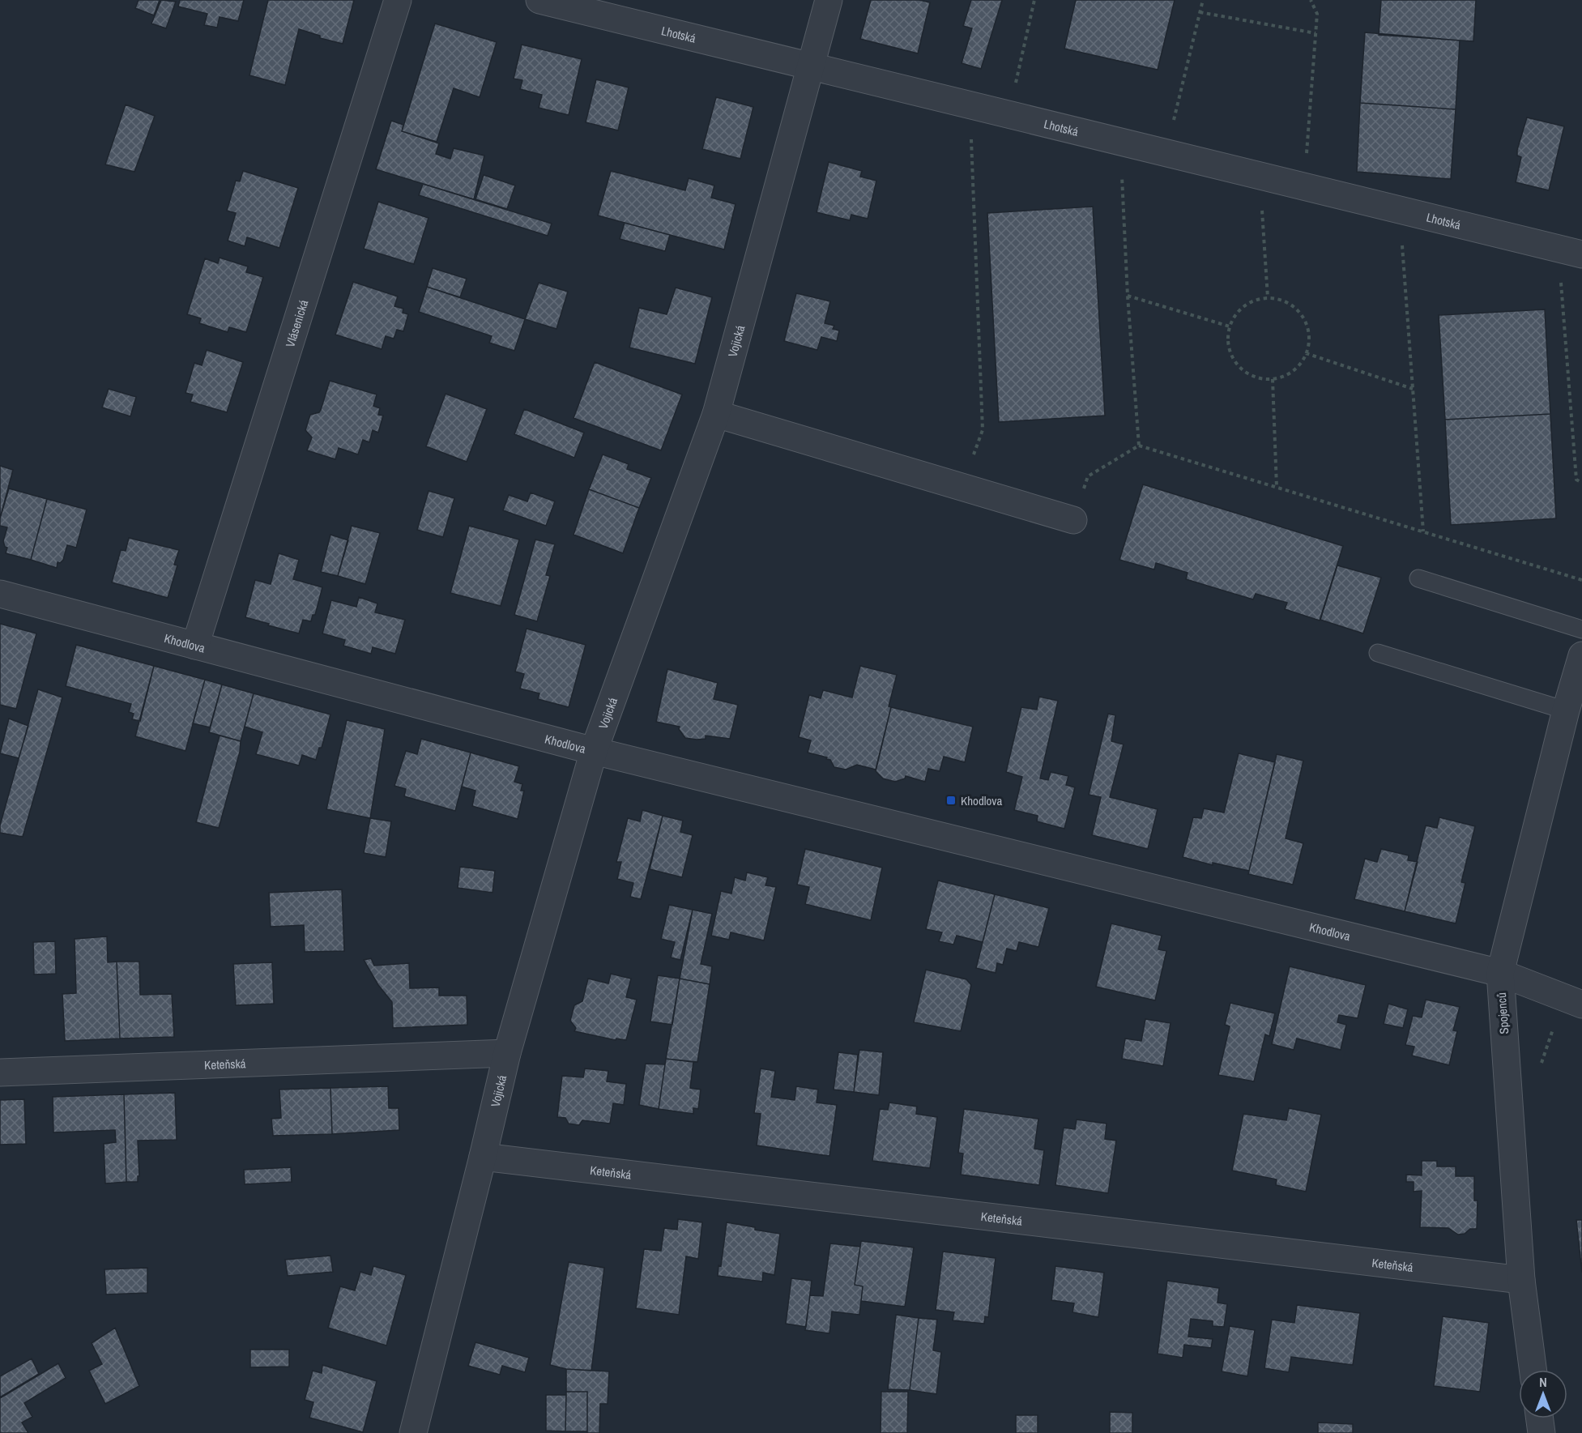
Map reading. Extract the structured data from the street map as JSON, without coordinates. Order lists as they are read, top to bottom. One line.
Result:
{"streets":{"street":["Lhotská","Vlásenická","Vojická","Khodlova","Spojenců","Keteňská"]},"crossings":[["Lhotská","Vojická"],["Vlásenická","Khodlova"],["Vojická","Khodlova"],["Vojická","Keteňská"],["Khodlova","Spojenců"],["Spojenců","Keteňská"]],"places":{"transit":["Khodlova"]},"north":"top"}
